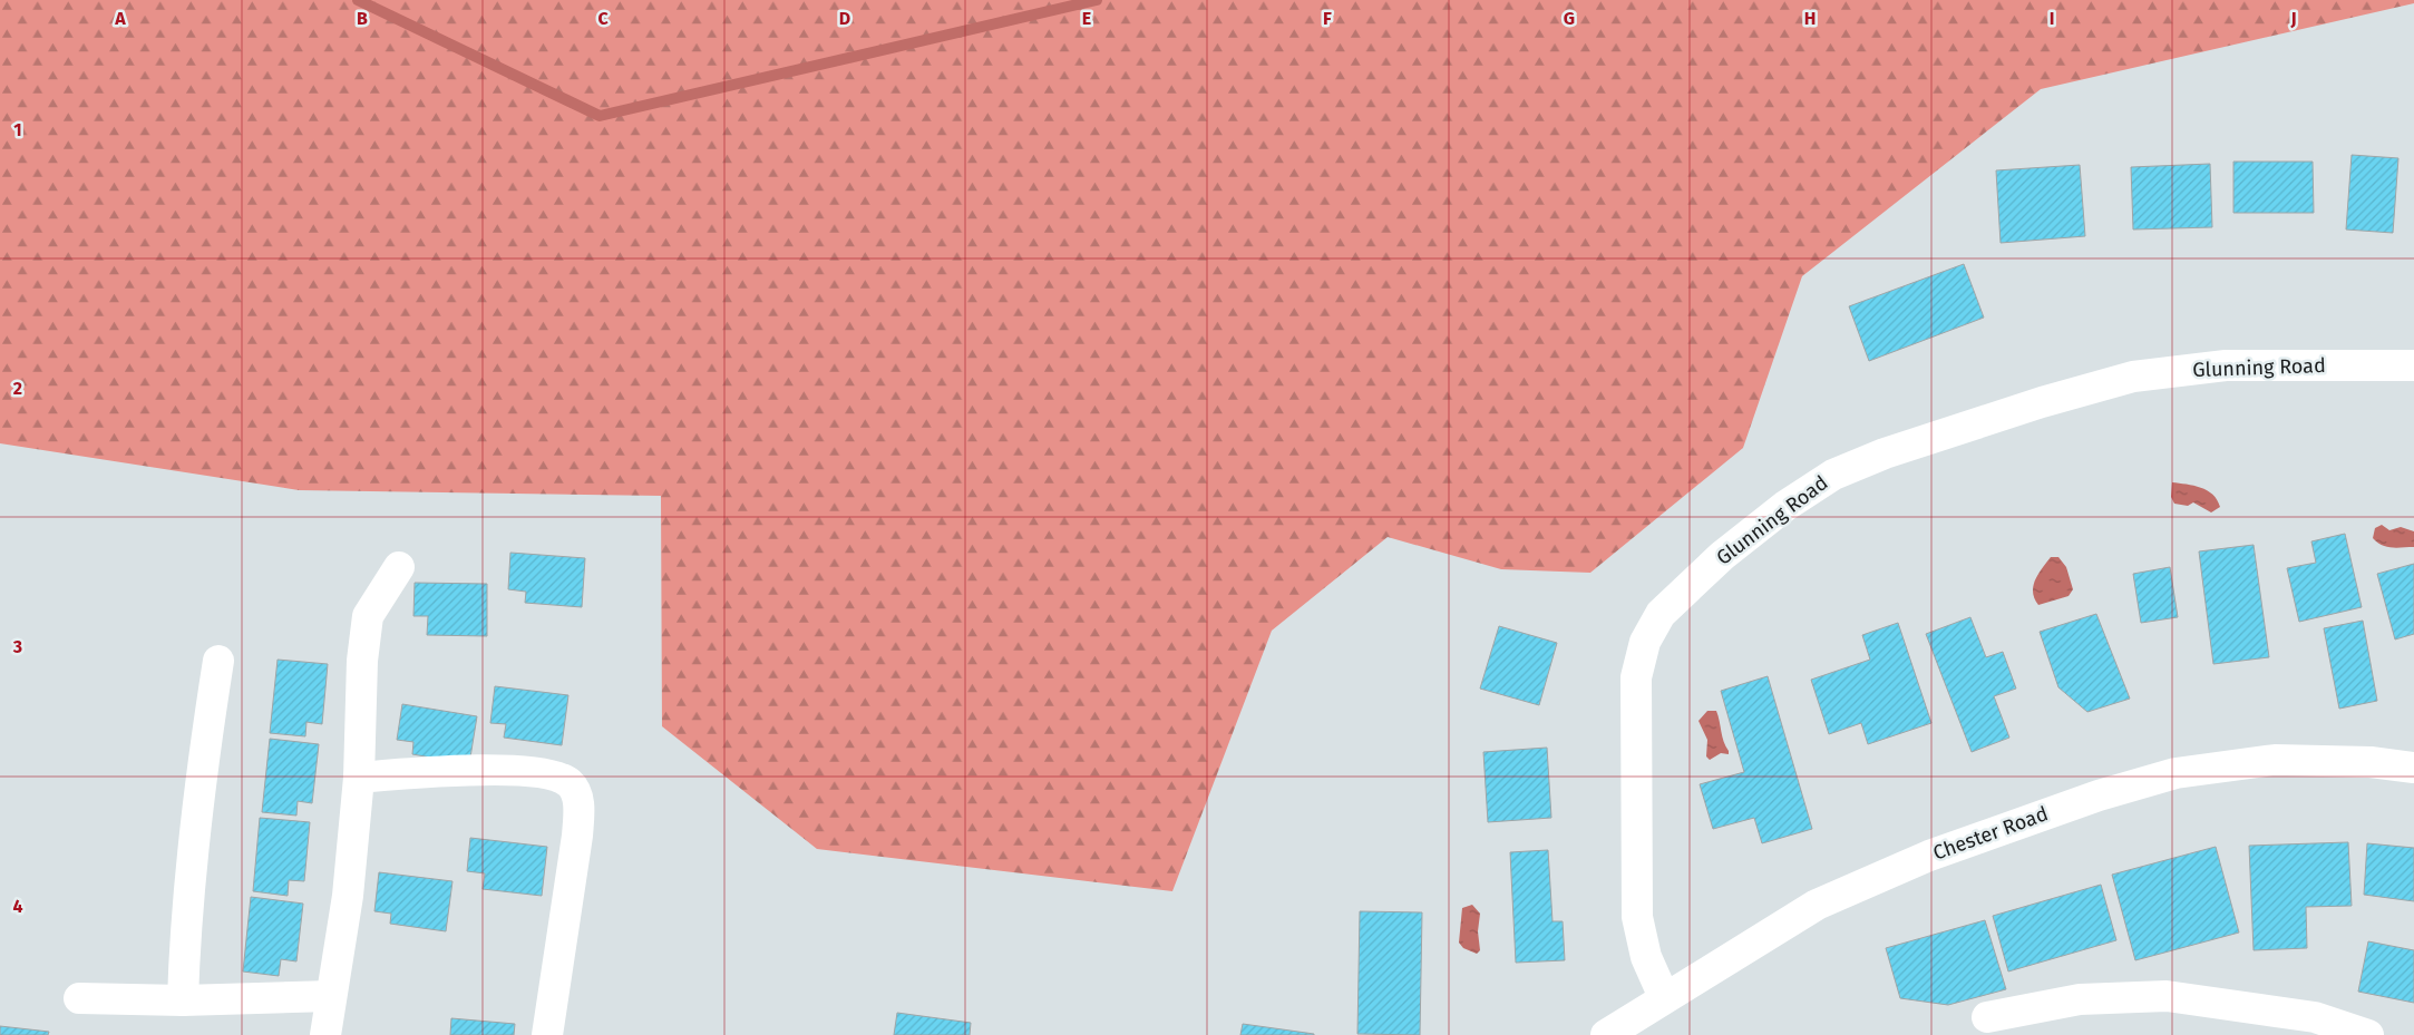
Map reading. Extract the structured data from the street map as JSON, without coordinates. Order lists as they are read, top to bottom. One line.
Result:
{"streets":{"street":["Glunning Road","Chester Road"]},"crossings":[["Glunning Road","Chester Road"]],"grid":{"columns":["A","B","C","D","E","F","G","H","I","J"],"rows":["1","2","3","4"]}}
